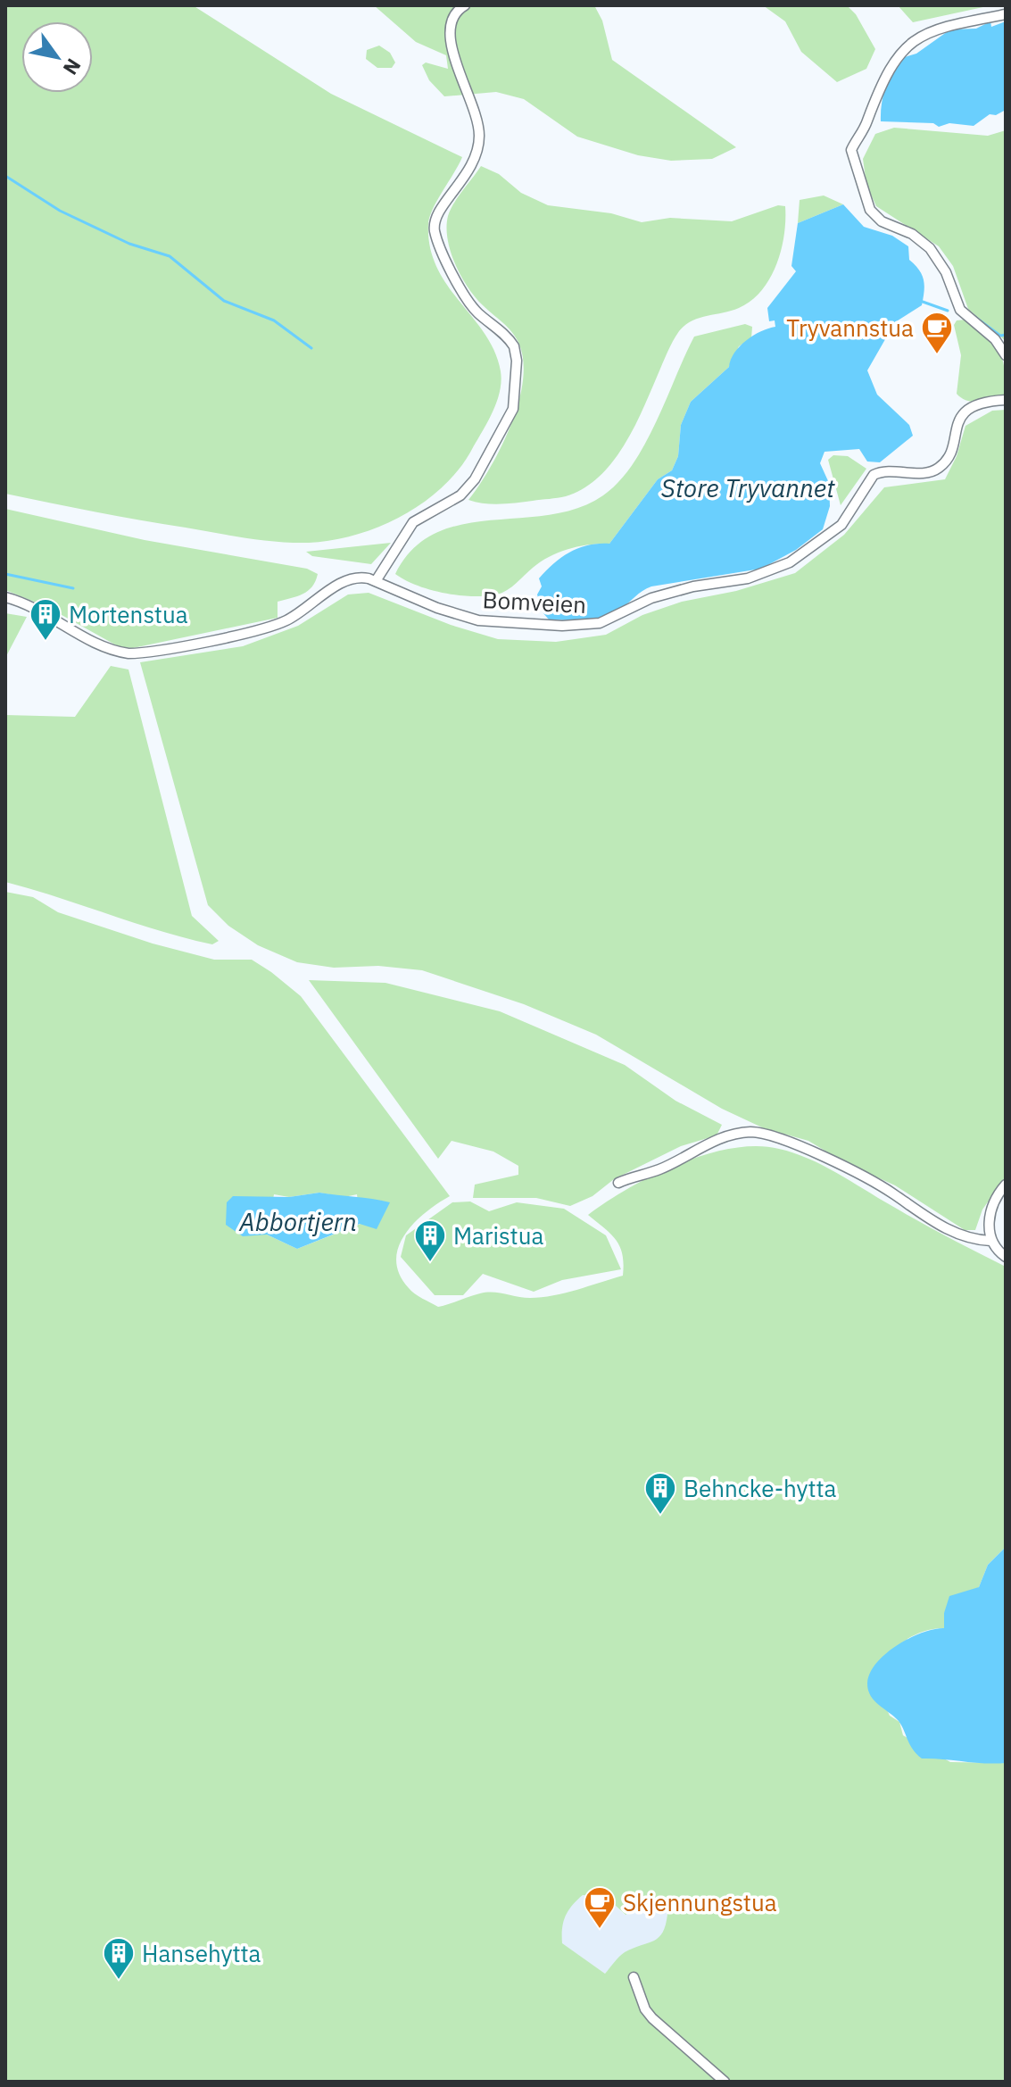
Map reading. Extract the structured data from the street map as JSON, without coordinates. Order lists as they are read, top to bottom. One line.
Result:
{"streets":{"street":["Bomveien"]},"water":["Store Tryvannet","Abbortjern"],"places":{"cafe":["Tryvannstua","Skjennungstua"],"building":["Mortenstua","Maristua","Behncke-hytta","Hansehytta"]},"north":"bottom right"}
